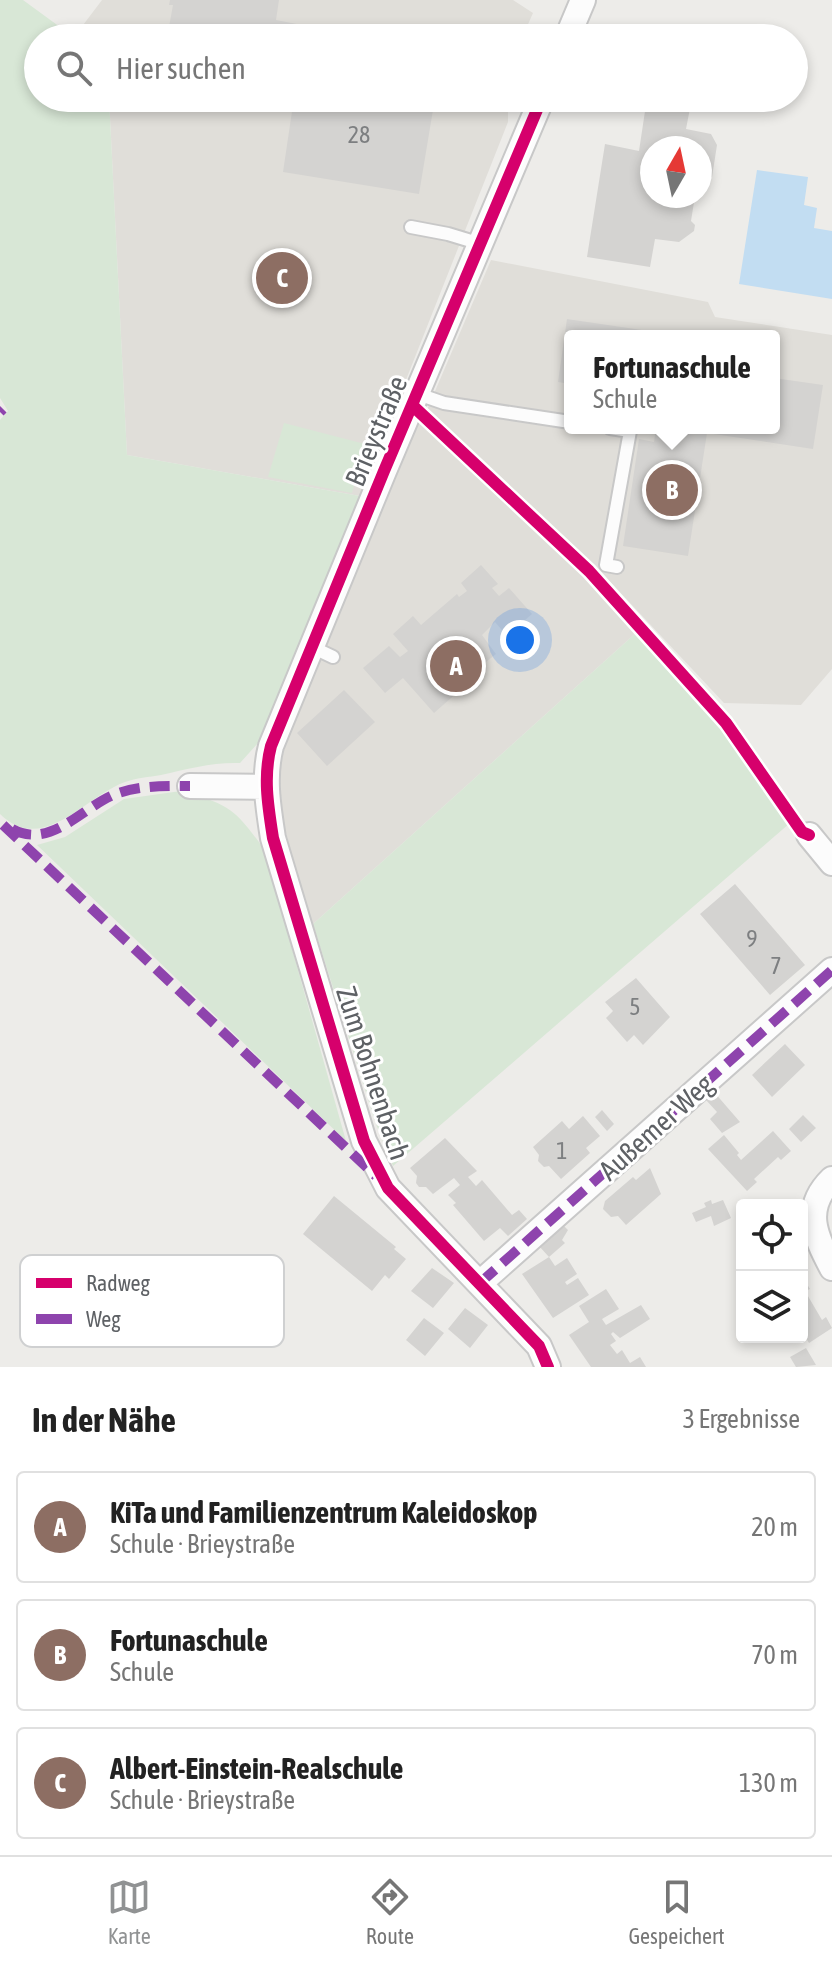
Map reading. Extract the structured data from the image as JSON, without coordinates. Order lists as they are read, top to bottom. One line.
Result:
{"streets":{"street":["Brieystraße","Zum Bohnenbach","Außemer Weg"]},"crossings":[["Brieystraße","Zum Bohnenbach"],["Zum Bohnenbach","Außemer Weg"]],"house_numbers":["28","9","7","5","1"],"legend":["Radweg","Weg"],"north":"top","page":{"search":"Hier suchen","pins":["C","B","A"],"popup":["Fortunaschule","Schule"],"heading":["In der Nähe","3 Ergebnisse"],"list":[{"mark":"A","name":"KiTa und Familienzentrum Kaleidoskop","note":"Schule · Brieystraße","value":"20 m"},{"mark":"B","name":"Fortunaschule","note":"Schule","value":"70 m"},{"mark":"C","name":"Albert-Einstein-Realschule","note":"Schule · Brieystraße","value":"130 m"}],"nav":["Karte","Route","Gespeichert"]}}
